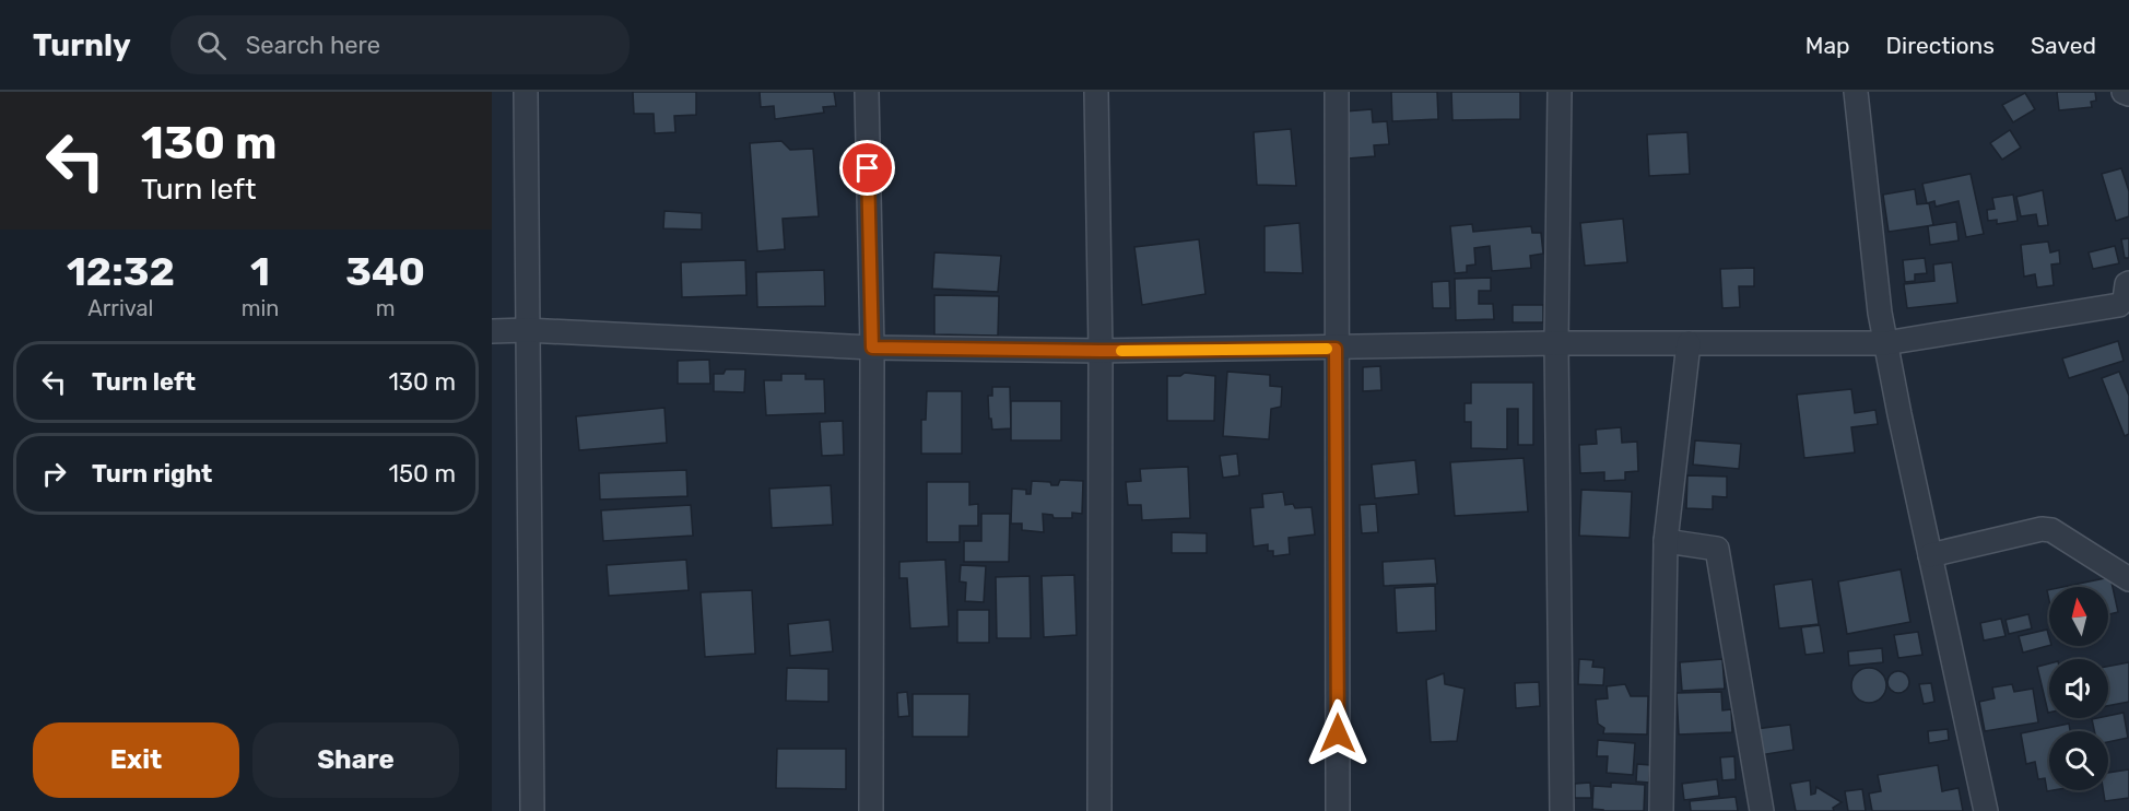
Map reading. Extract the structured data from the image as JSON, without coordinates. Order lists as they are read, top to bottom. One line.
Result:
{"north":"top","page":{"header":"Turnly","search":"Search here","nav":["Map","Directions","Saved"],"turn":["130 m","Turn left"],"eta":["12:32","Arrival","1","min","340","m"],"list":[{"name":"Turn left","value":"130 m"},{"name":"Turn right","value":"150 m"}],"buttons":["Exit","Share"]}}
